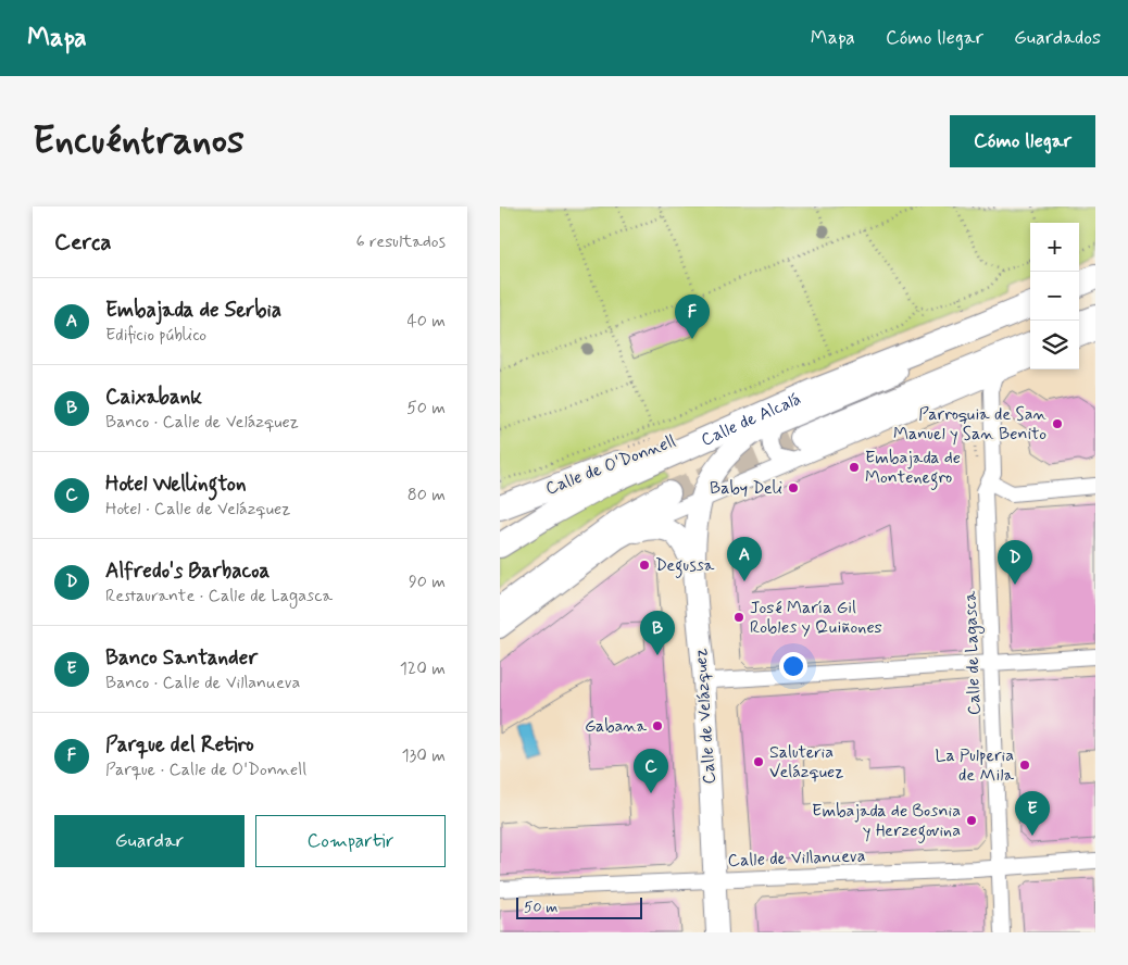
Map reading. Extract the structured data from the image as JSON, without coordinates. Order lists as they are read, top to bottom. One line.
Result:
{"streets":{"main road":["Calle de Alcalá","Calle de O'Donnell","Calle de Velázquez"],"street":["Calle de Lagasca","Calle de Villanueva"]},"crossings":[["Calle de Alcalá","Calle de O'Donnell"],["Calle de Alcalá","Calle de Velázquez"],["Calle de Lagasca","Calle de Villanueva"],["Calle de Velázquez","Calle de Villanueva"]],"places":["Parroquia de San Manuel y San Benito","Embajada de Montenegro","Baby Deli","Degussa","José María Gil Robles y Quiñones","Gabana","Saluteria Velázquez","La Pulperia de Mila","Embajada de Bosnia y Herzegovina"],"scale_bar":"50 m","page":{"header":"Mapa","nav":["Mapa","Cómo llegar","Guardados"],"buttons":["Cómo llegar",["Guardar","Compartir"]],"title":"Encuéntranos","heading":["Cerca","6 resultados"],"map_buttons":["+","−"],"list":[{"mark":"A","name":"Embajada de Serbia","note":"Edificio público","value":"40 m"},{"mark":"B","name":"Caixabank","note":"Banco · Calle de Velázquez","value":"50 m"},{"mark":"C","name":"Hotel Wellington","note":"Hotel · Calle de Velázquez","value":"80 m"},{"mark":"D","name":"Alfredo's Barbacoa","note":"Restaurante · Calle de Lagasca","value":"90 m"},{"mark":"E","name":"Banco Santander","note":"Banco · Calle de Villanueva","value":"120 m"},{"mark":"F","name":"Parque del Retiro","note":"Parque · Calle de O'Donnell","value":"130 m"}],"pins":["F","A","D","B","C","E"],"scale":"50 m"}}
